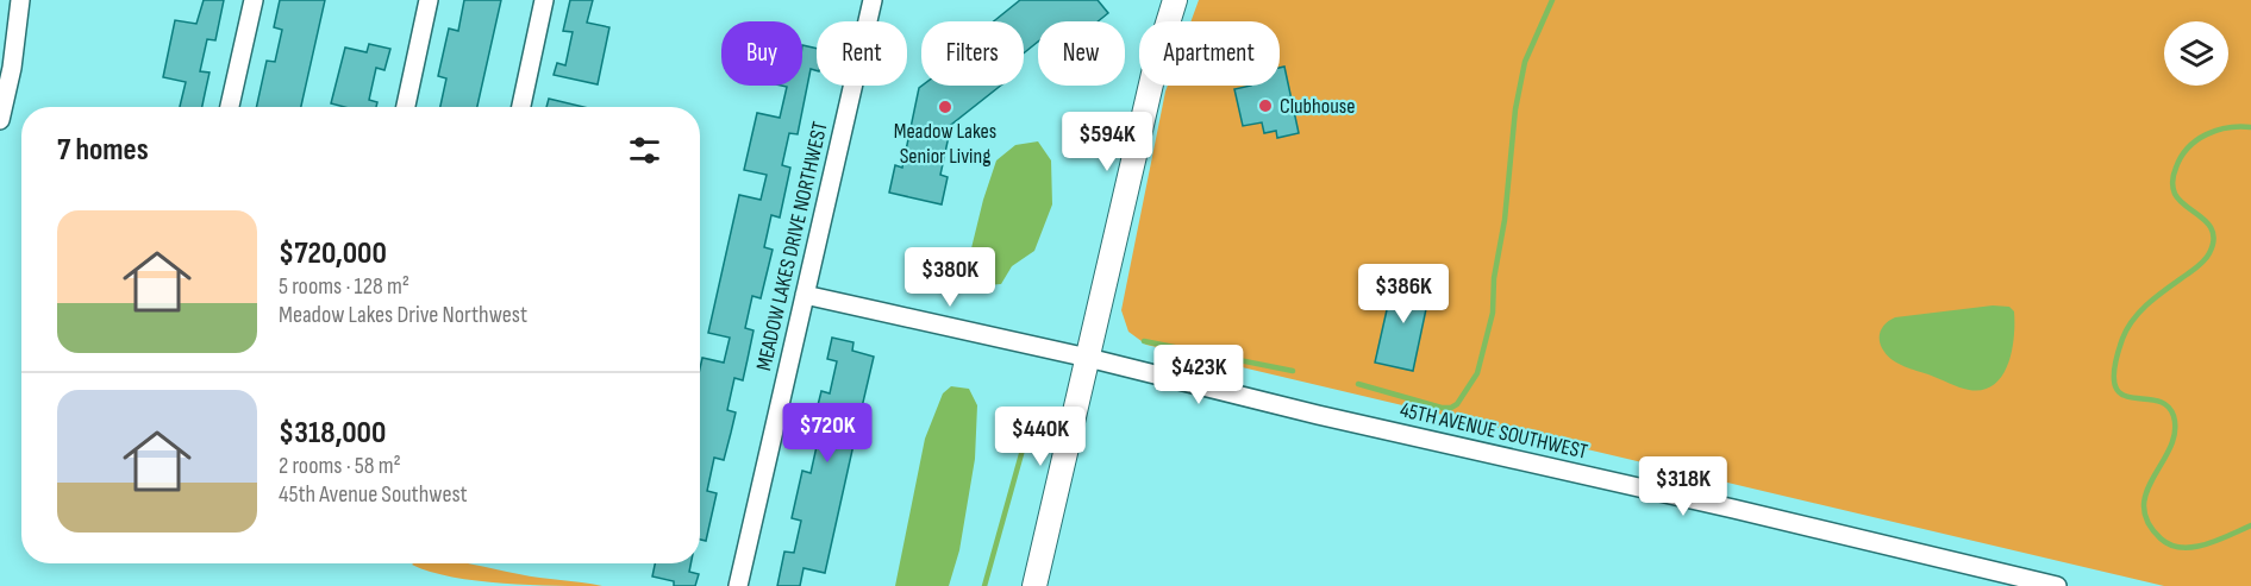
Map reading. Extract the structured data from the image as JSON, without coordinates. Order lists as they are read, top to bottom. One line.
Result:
{"streets":{"street":["MEADOW LAKES DRIVE NORTHWEST","45TH AVENUE SOUTHWEST"]},"crossings":[["MEADOW LAKES DRIVE NORTHWEST","45TH AVENUE SOUTHWEST"]],"places":["Clubhouse","Meadow Lakes Senior Living"],"page":{"chip":["Buy","Rent","Filters","New","Apartment"],"heading":"7 homes","price":["$594K","$380K","$386K","$423K","$720K","$440K","$318K"],"list":[{"name":"$720,000","note":"5 rooms · 128 m² · Meadow Lakes Drive Northwest"},{"name":"$318,000","note":"2 rooms · 58 m² · 45th Avenue Southwest"}]}}
